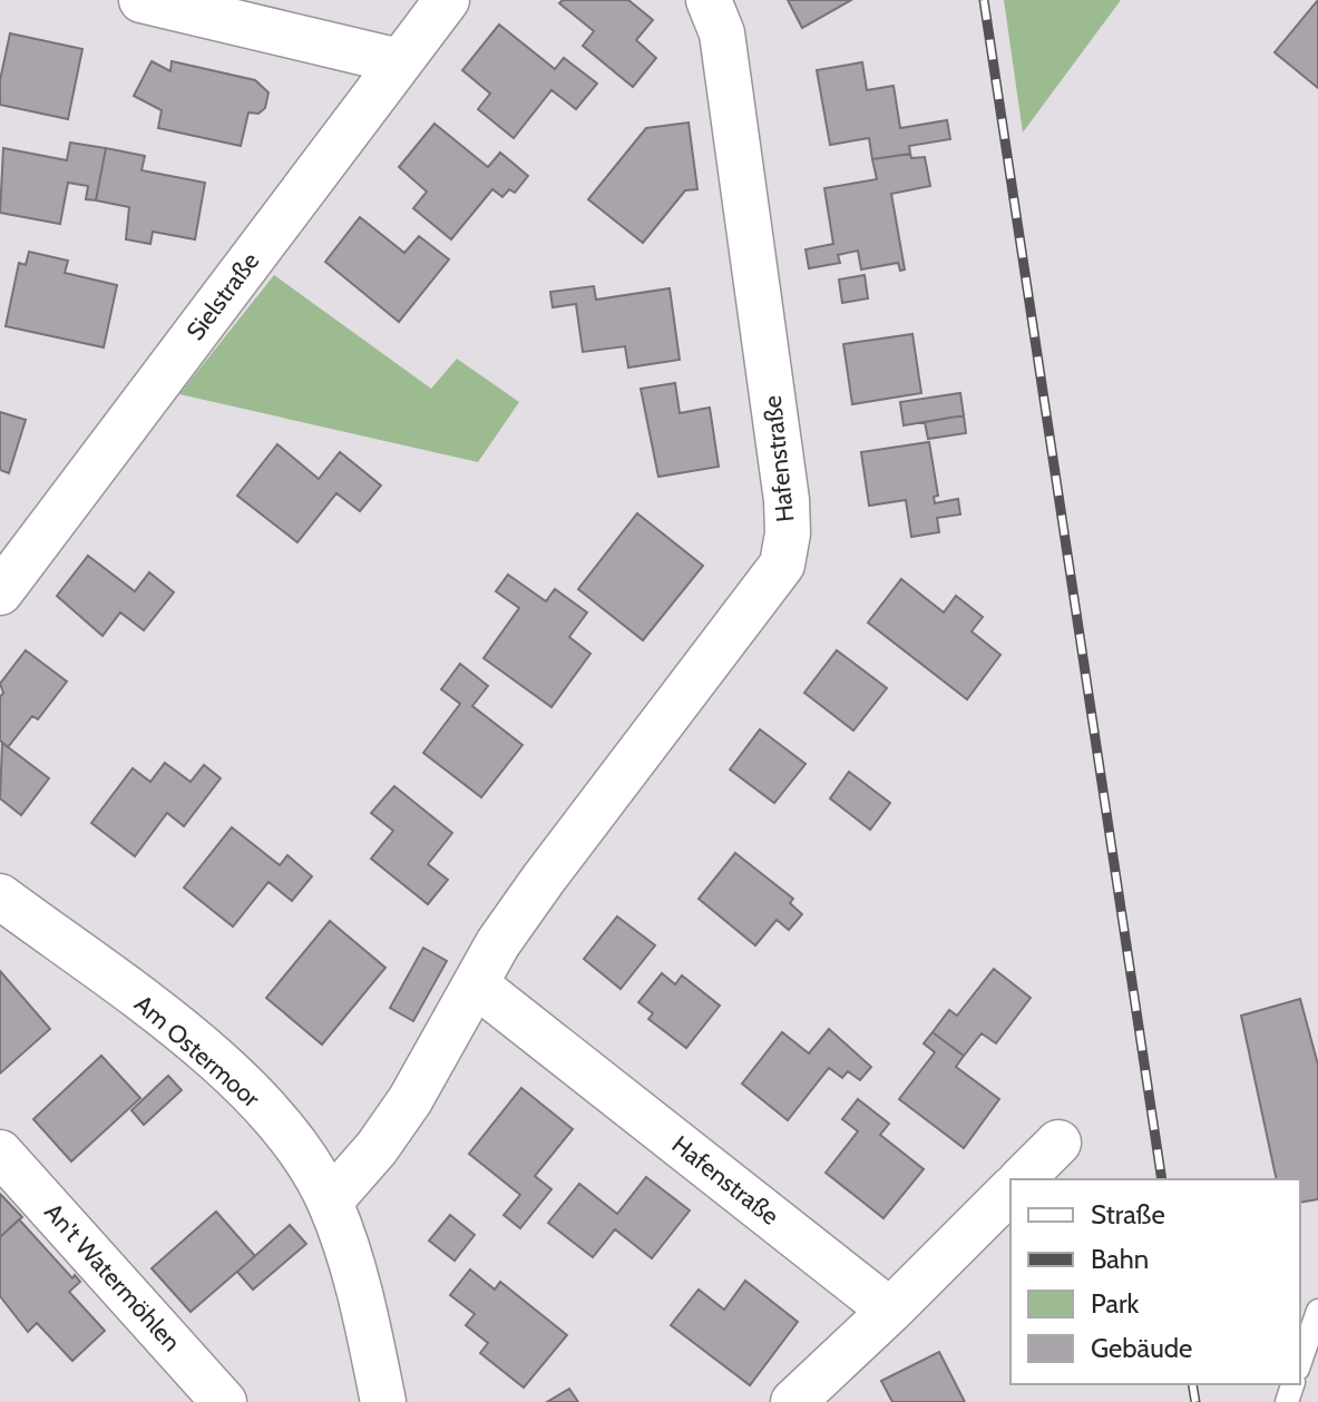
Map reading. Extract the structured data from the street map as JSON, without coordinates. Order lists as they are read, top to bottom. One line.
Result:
{"streets":{"street":["Sielstraße","Hafenstraße","Am Ostermoor","An't Watermöhlen"]},"crossings":[["Hafenstraße","Am Ostermoor"]],"legend":["Straße","Bahn","Park","Gebäude"]}
